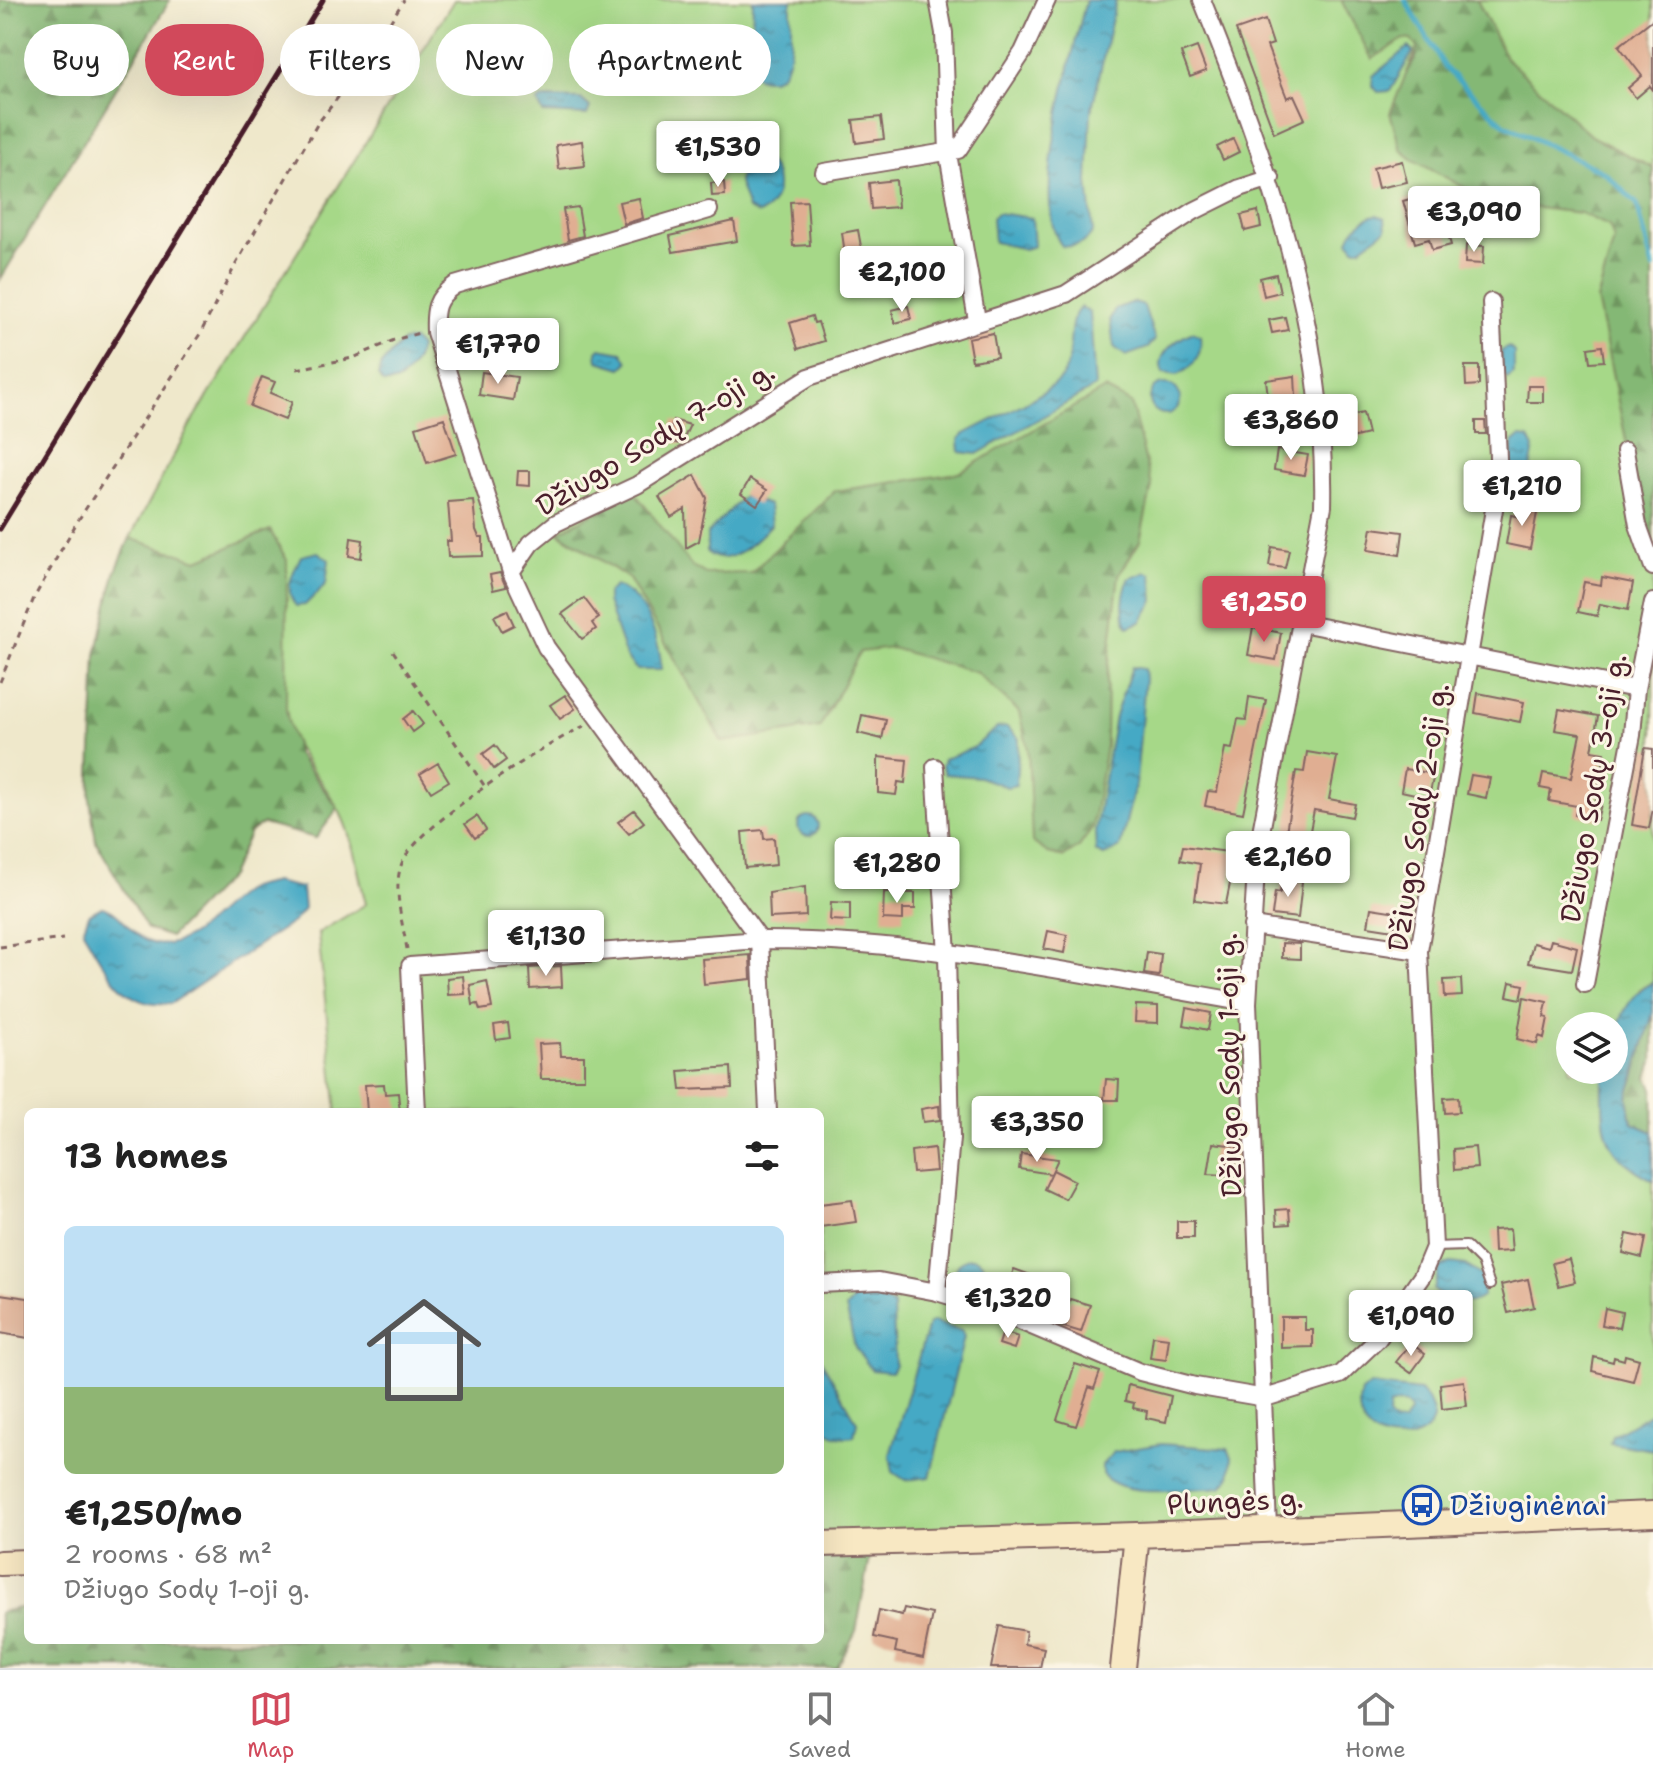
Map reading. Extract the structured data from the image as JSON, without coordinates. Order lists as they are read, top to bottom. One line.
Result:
{"streets":{"main road":["Plungės g."],"street":["Džiugo Sodų 7-oji g.","Džiugo Sodų 3-oji g.","Džiugo Sodų 2-oji g.","Džiugo Sodų 1-oji g."]},"crossings":[["Džiugo Sodų 7-oji g.","Džiugo Sodų 1-oji g."],["Džiugo Sodų 2-oji g.","Džiugo Sodų 1-oji g."],["Džiugo Sodų 1-oji g.","Plungės g."]],"places":{"bus stop":["Džiuginėnai"]},"page":{"chip":["Buy","Rent","Filters","New","Apartment"],"price":["€1,530","€3,090","€2,100","€1,770","€3,860","€1,210","€1,250","€2,160","€1,280","€1,130","€3,350","€1,320","€1,090"],"heading":"13 homes","list":[{"name":"€1,250/mo","note":"2 rooms · 68 m² · Džiugo Sodų 1-oji g."}],"tabs":["Map","Saved","Home"]}}
